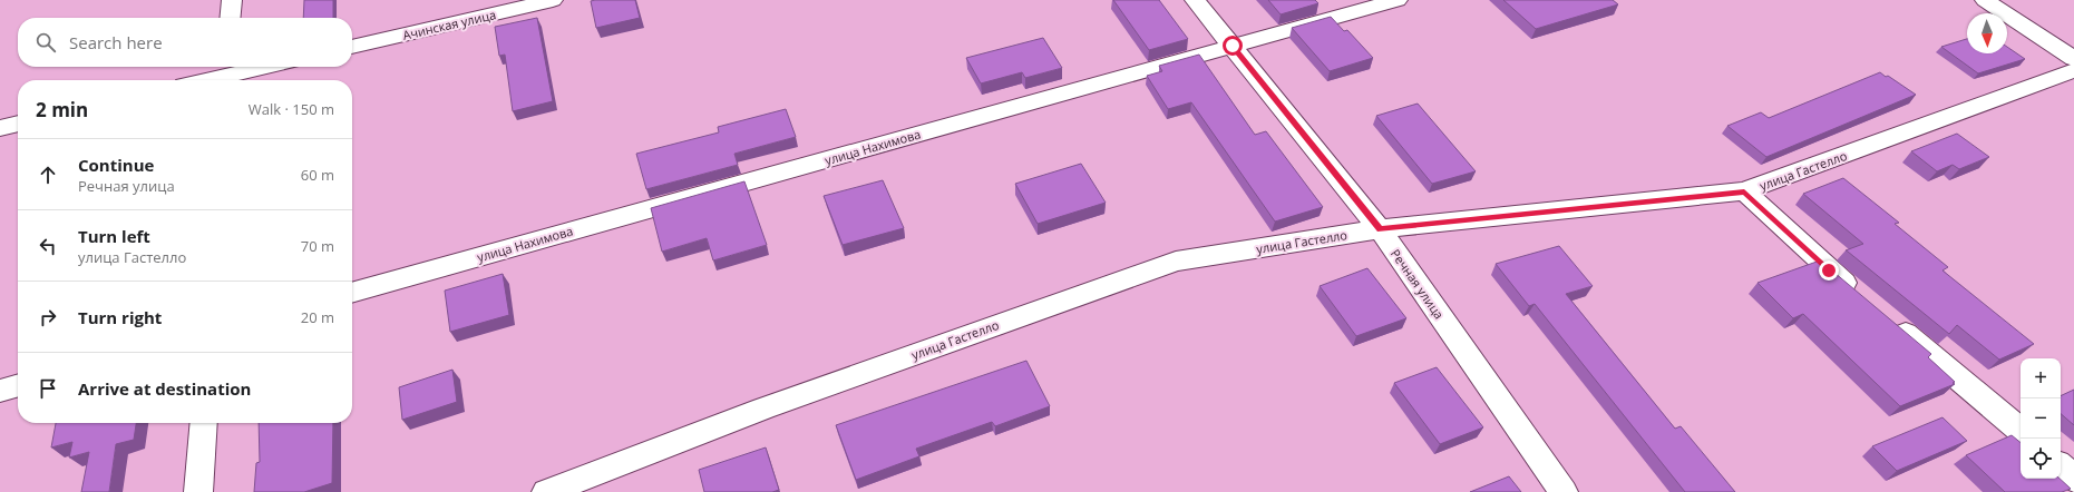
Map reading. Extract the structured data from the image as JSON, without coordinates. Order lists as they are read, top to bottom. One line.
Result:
{"streets":{"street":["Ачинская улица","улица Нахимова","улица Гастелло","Речная улица"]},"crossings":[["улица Нахимова","Речная улица"],["улица Гастелло","Речная улица"]],"north":"bottom","page":{"search":"Search here","heading":["2 min","Walk · 150 m"],"list":[["Continue","Речная улица","60 m"],["Turn left","улица Гастелло","70 m"],["Turn right","20 m"],"Arrive at destination"],"map_buttons":["+","−"]}}
